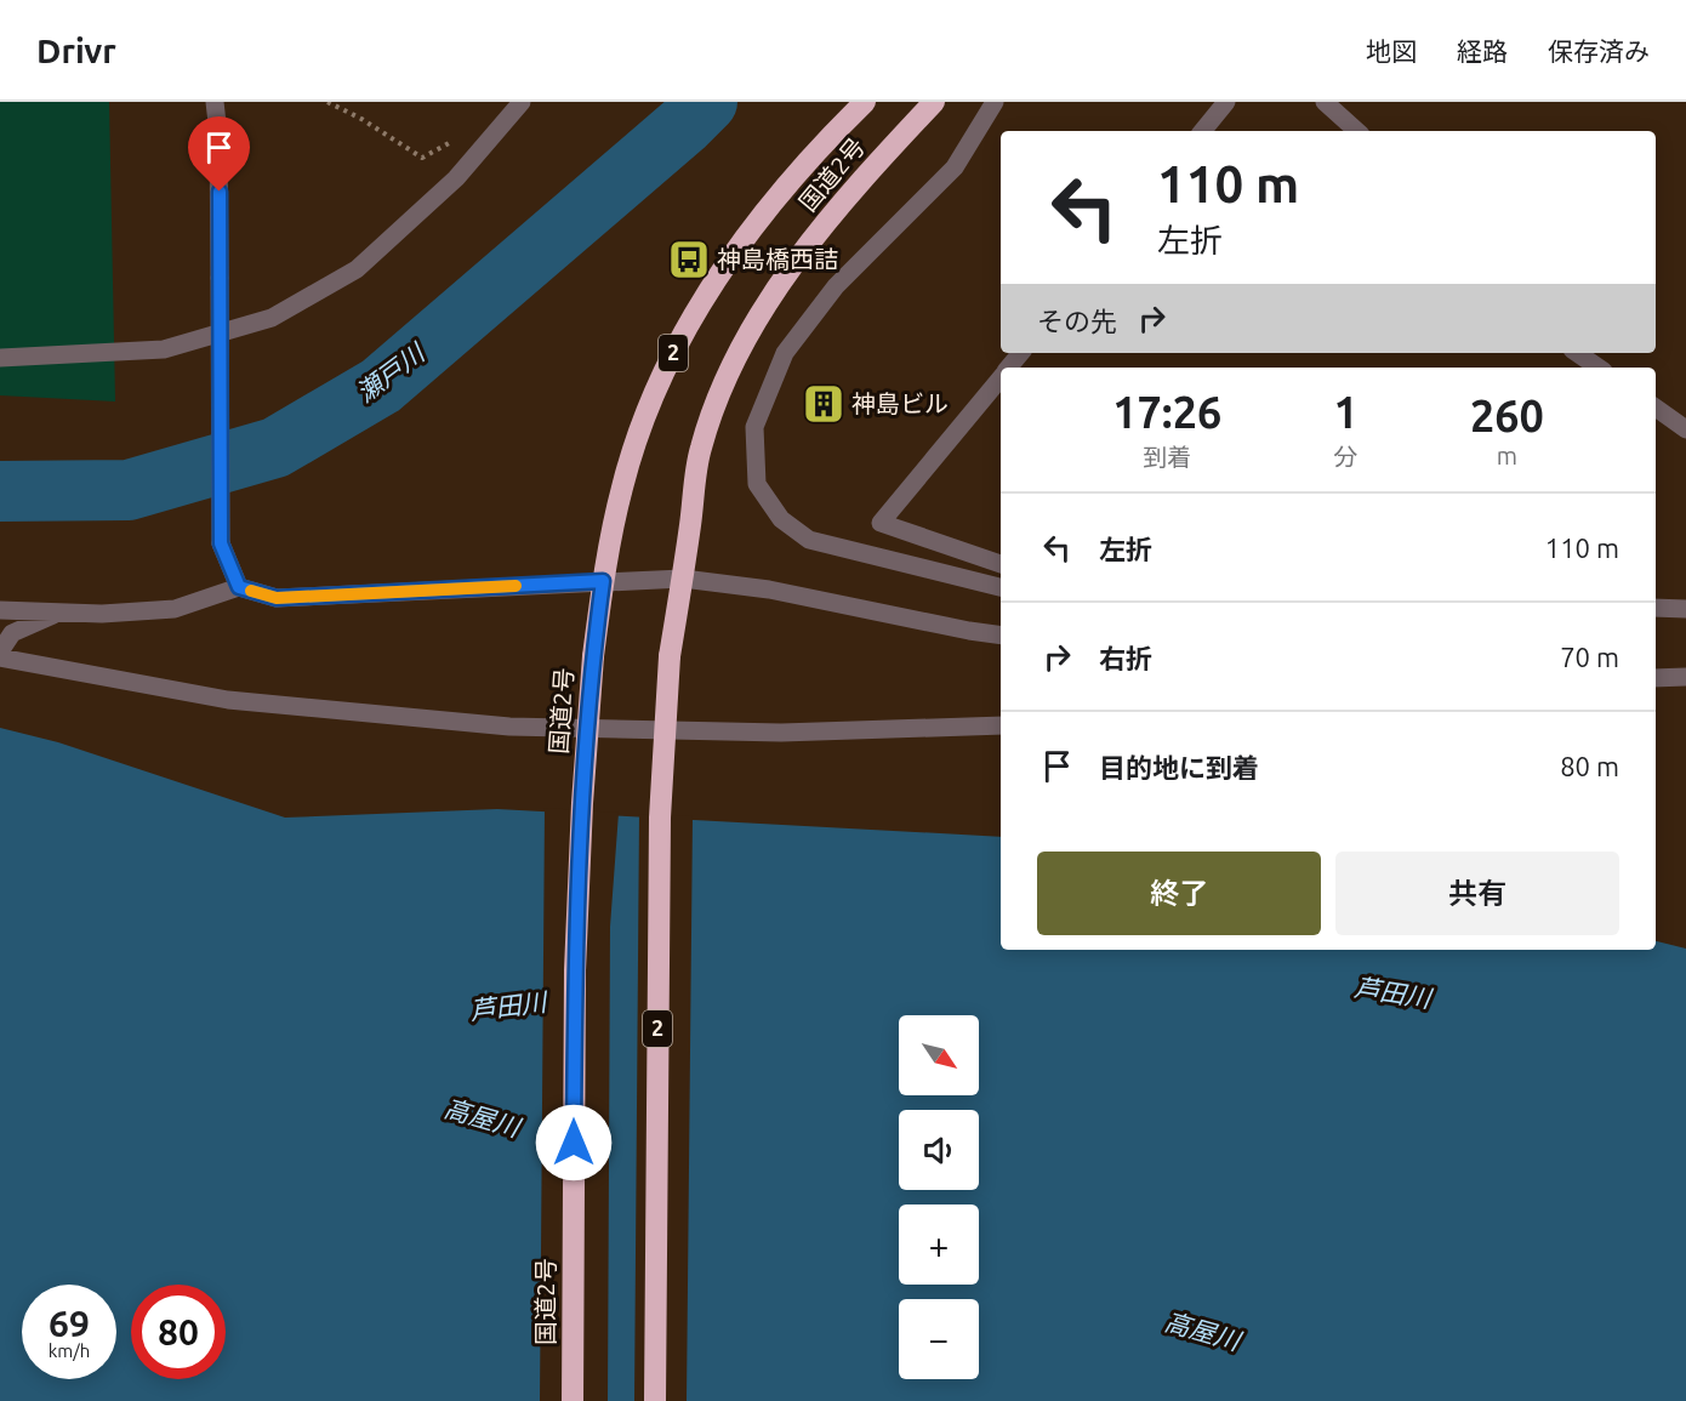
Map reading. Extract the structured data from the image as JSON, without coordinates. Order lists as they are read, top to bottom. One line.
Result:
{"streets":{"highway":["国道2号","2"]},"water":["瀬戸川","芦田川","高屋川"],"places":{"bus stop":["神島橋西詰"],"building":["神島ビル"]},"north":"bottom right","page":{"header":"Drivr","nav":["地図","経路","保存済み"],"turn":["110 m","左折"],"then":"その先","eta":["17:26","到着","1","分","260","m"],"list":[{"name":"左折","value":"110 m"},{"name":"右折","value":"70 m"},{"name":"目的地に到着","value":"80 m"}],"buttons":["終了","共有"],"map_buttons":["+","−"],"speed":"69 km/h","limit":"80"}}
